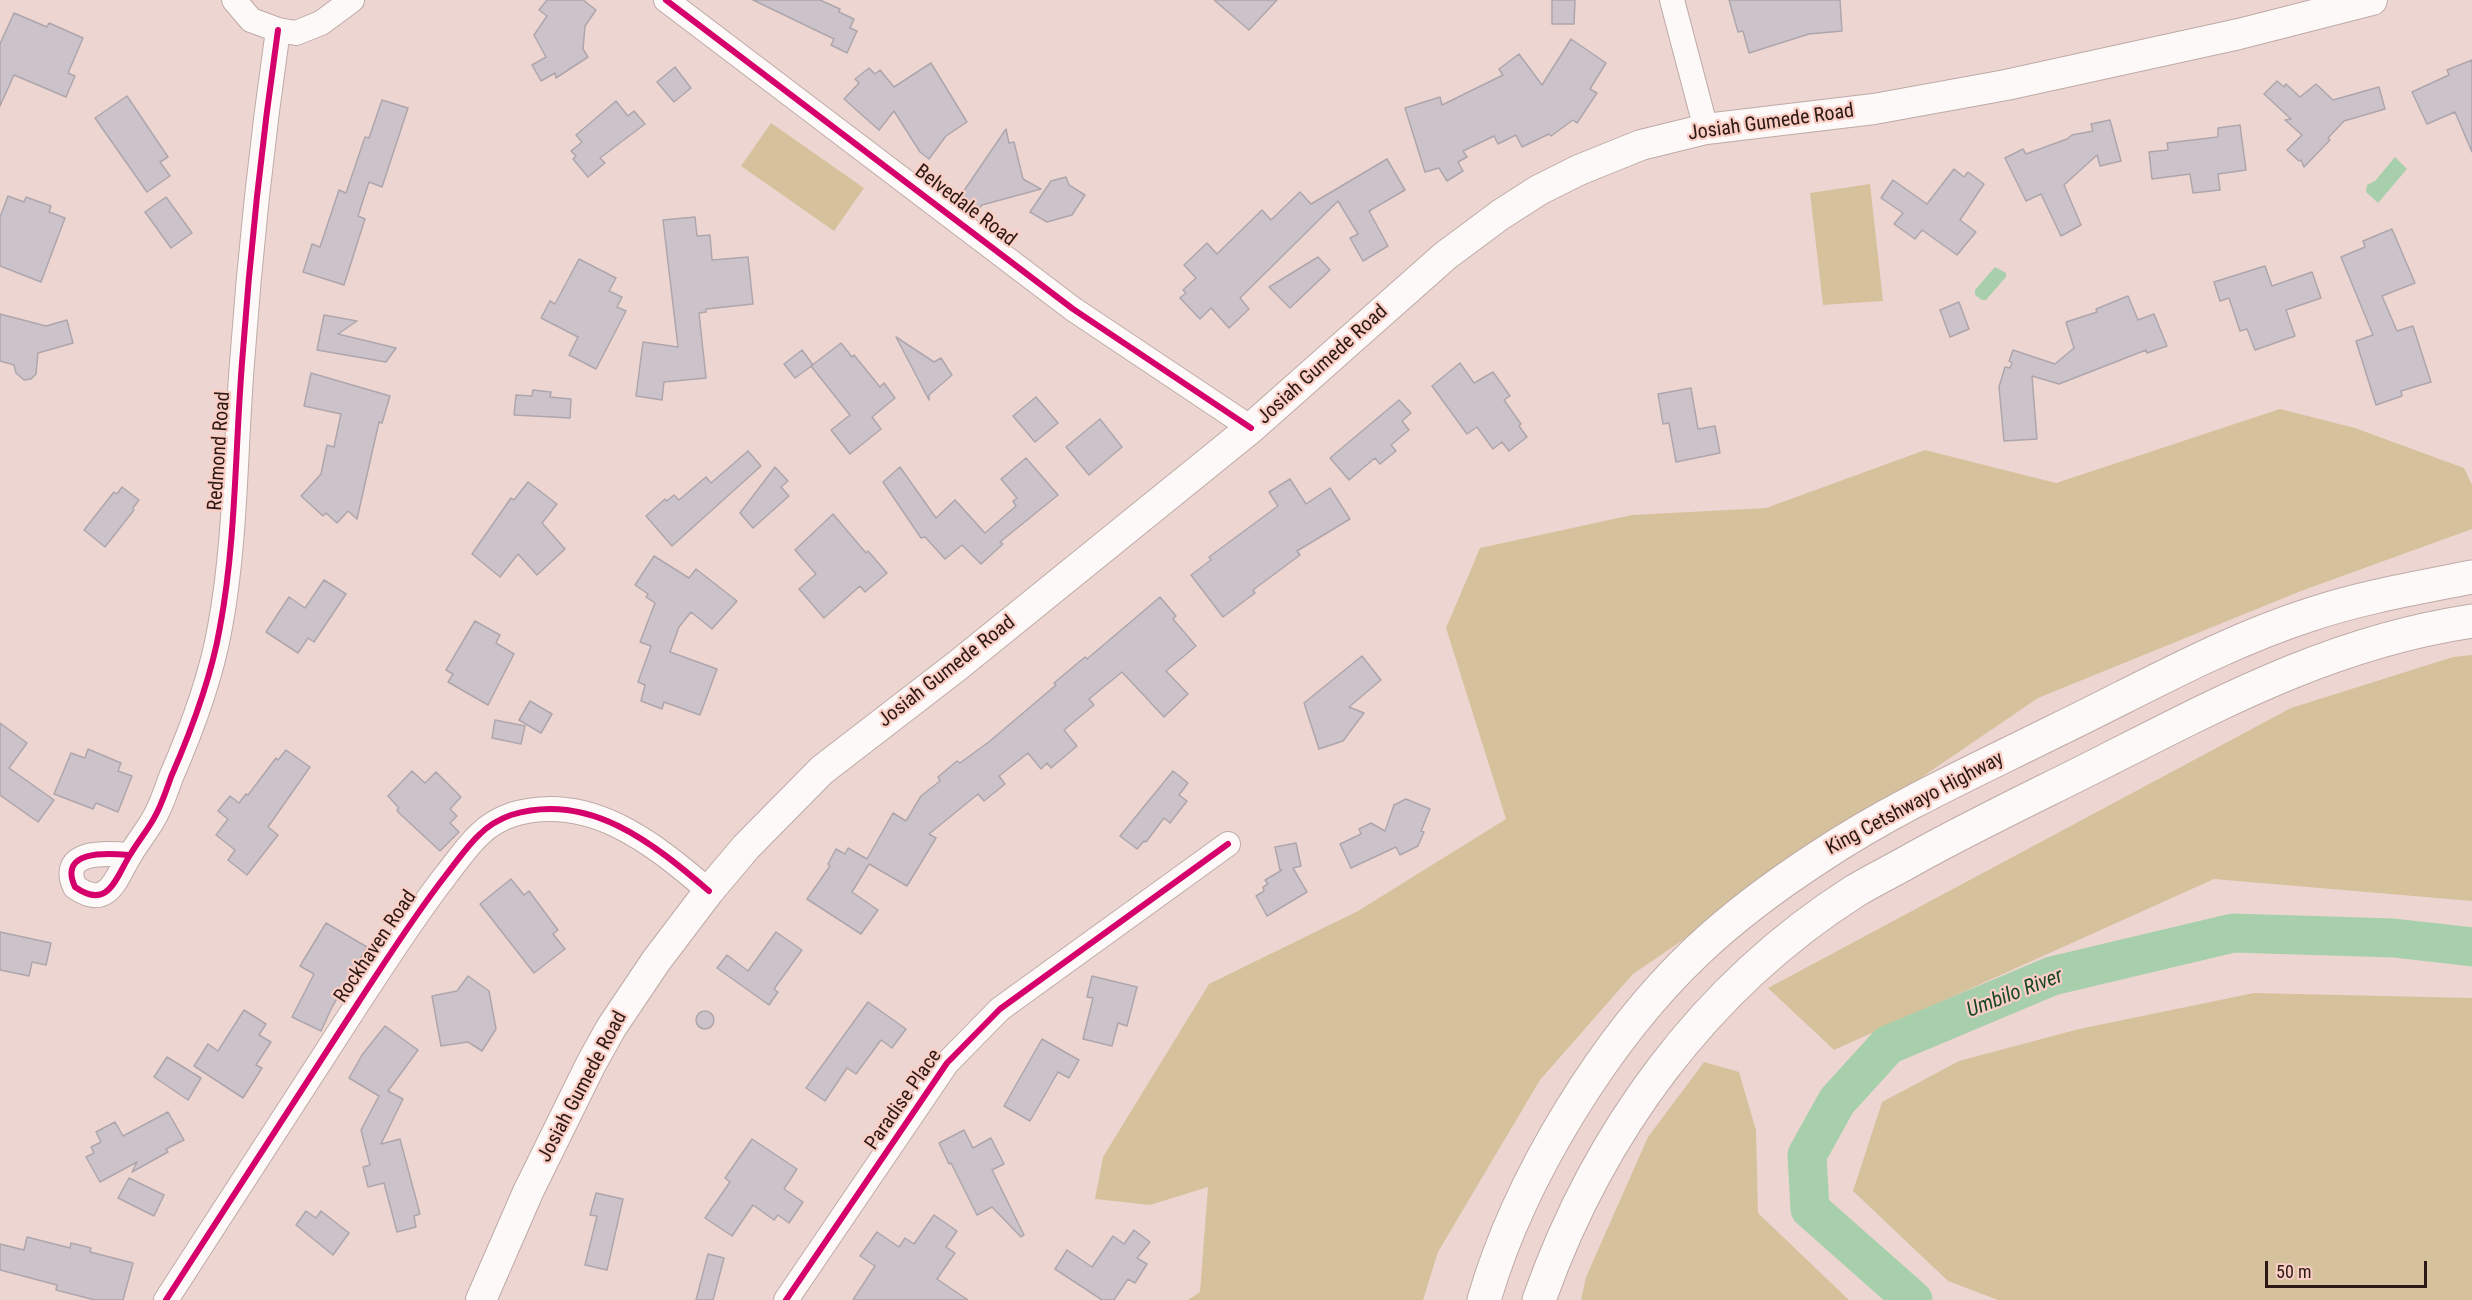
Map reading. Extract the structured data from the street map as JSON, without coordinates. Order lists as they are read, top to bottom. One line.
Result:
{"streets":{"highway":["King Cetshwayo Highway"],"main road":["Josiah Gumede Road"],"street":["Belvedale Road","Redmond Road","Rockhaven Road","Paradise Place"]},"crossings":[["Josiah Gumede Road","Belvedale Road"],["Josiah Gumede Road","Rockhaven Road"]],"water":["Umbilo River"],"scale_bar":"50 m"}
